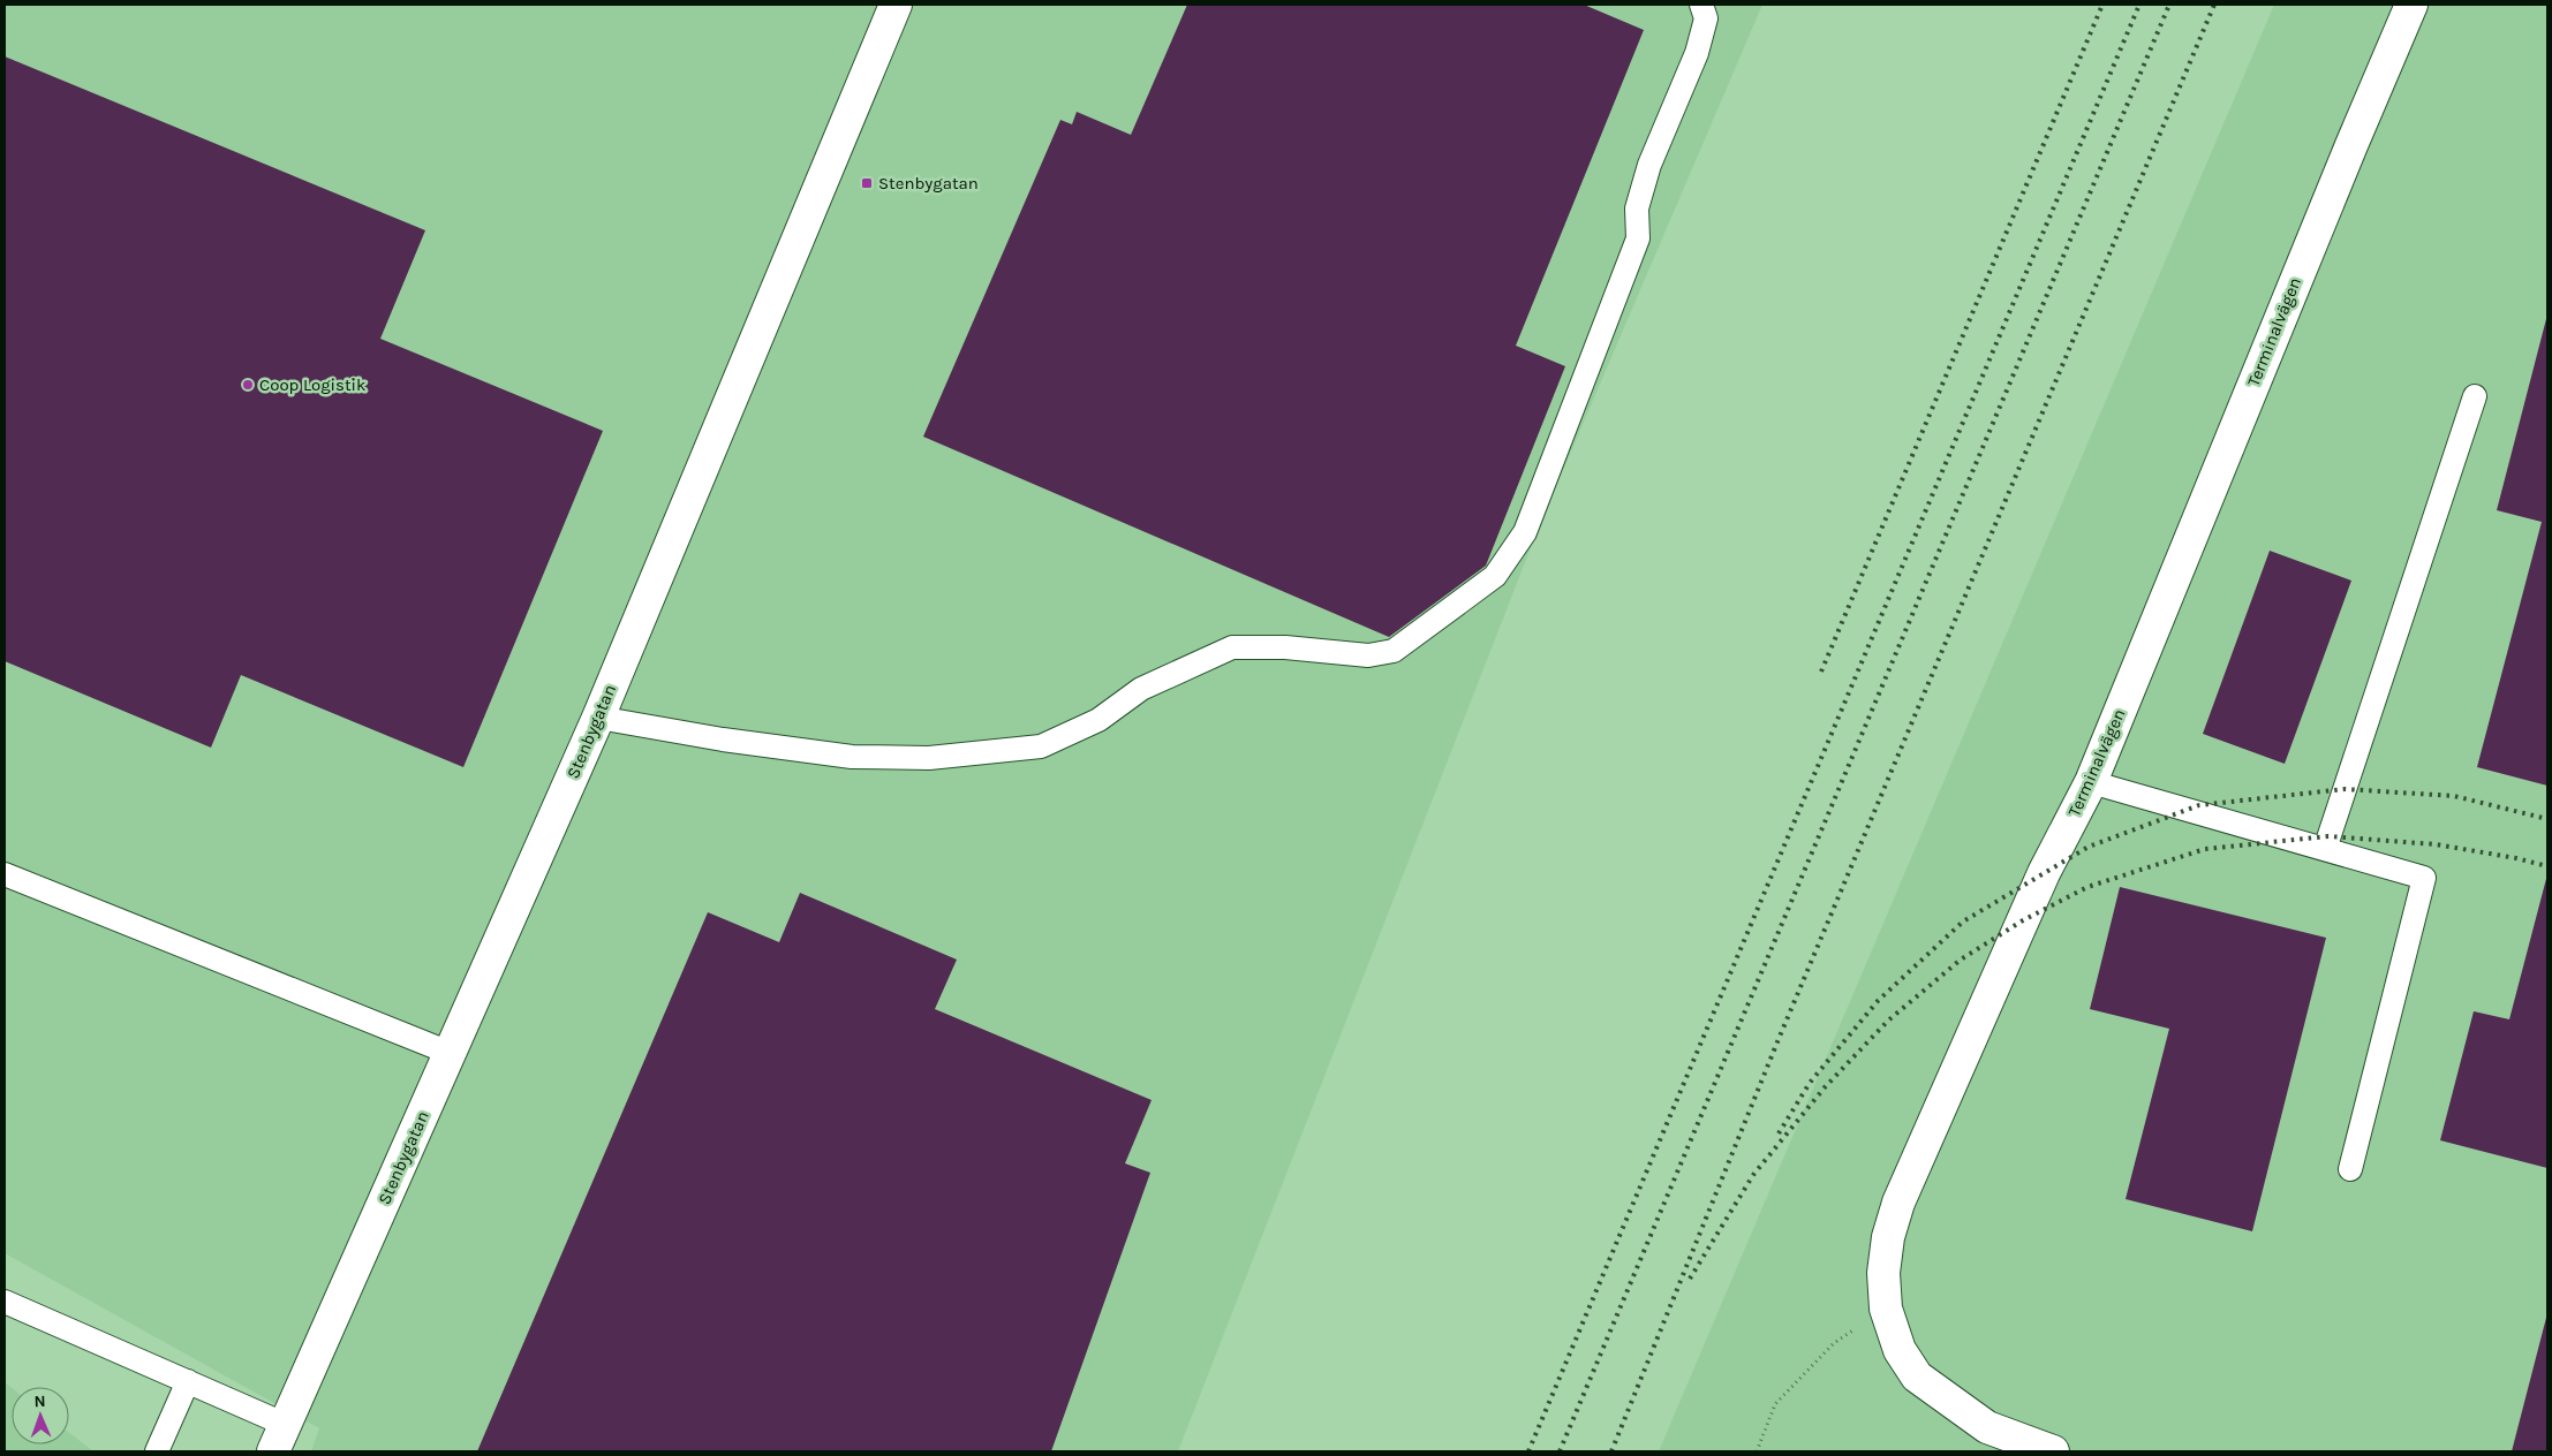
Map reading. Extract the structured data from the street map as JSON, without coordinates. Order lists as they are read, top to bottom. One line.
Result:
{"streets":{"street":["Terminalvägen","Stenbygatan"]},"places":{"transit":["Stenbygatan"],"other":["Coop Logistik"]},"north":"top"}
